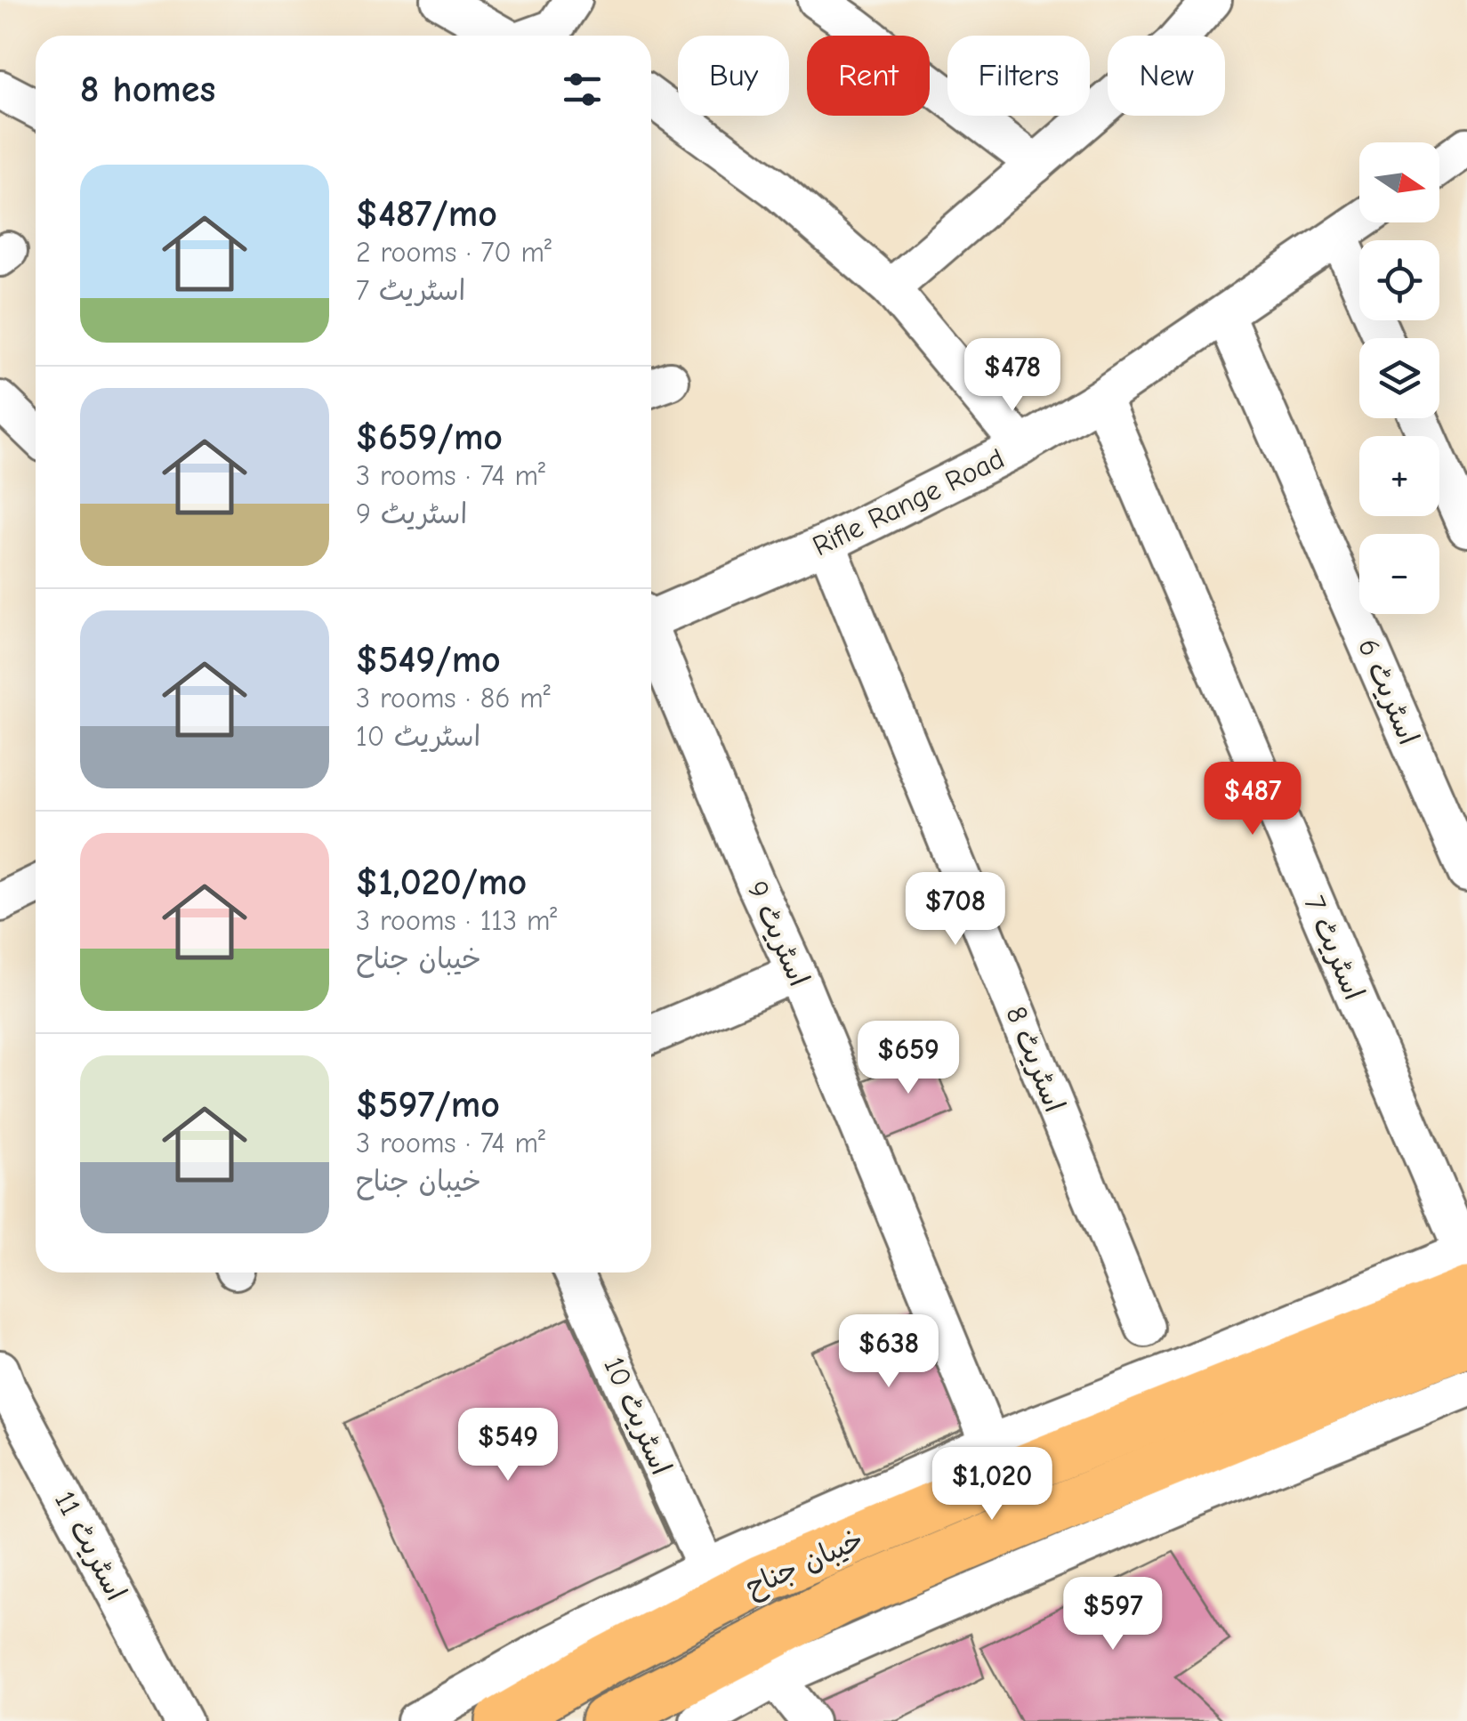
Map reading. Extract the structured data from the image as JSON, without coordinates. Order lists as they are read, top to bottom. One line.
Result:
{"streets":{"main road":["خیبان جناح"],"street":["Rifle Range Road","اسٹریٹ 6","اسٹریٹ 9","اسٹریٹ 7","اسٹریٹ 8","اسٹریٹ 10","اسٹریٹ 11"]},"crossings":[["Rifle Range Road","اسٹریٹ 6"],["Rifle Range Road","اسٹریٹ 7"],["Rifle Range Road","اسٹریٹ 8"],["اسٹریٹ 7","خیبان جناح"]],"north":"right","page":{"chip":["Buy","Rent","Filters","New"],"heading":"8 homes","map_buttons":["+","−"],"list":[{"name":"$487/mo","note":"2 rooms · 70 m² · اسٹریٹ 7"},{"name":"$659/mo","note":"3 rooms · 74 m² · اسٹریٹ 9"},{"name":"$549/mo","note":"3 rooms · 86 m² · اسٹریٹ 10"},{"name":"$1,020/mo","note":"3 rooms · 113 m² · خیبان جناح"},{"name":"$597/mo","note":"3 rooms · 74 m² · خیبان جناح"}],"price":["$478","$487","$708","$659","$638","$549","$1,020","$597"]}}
